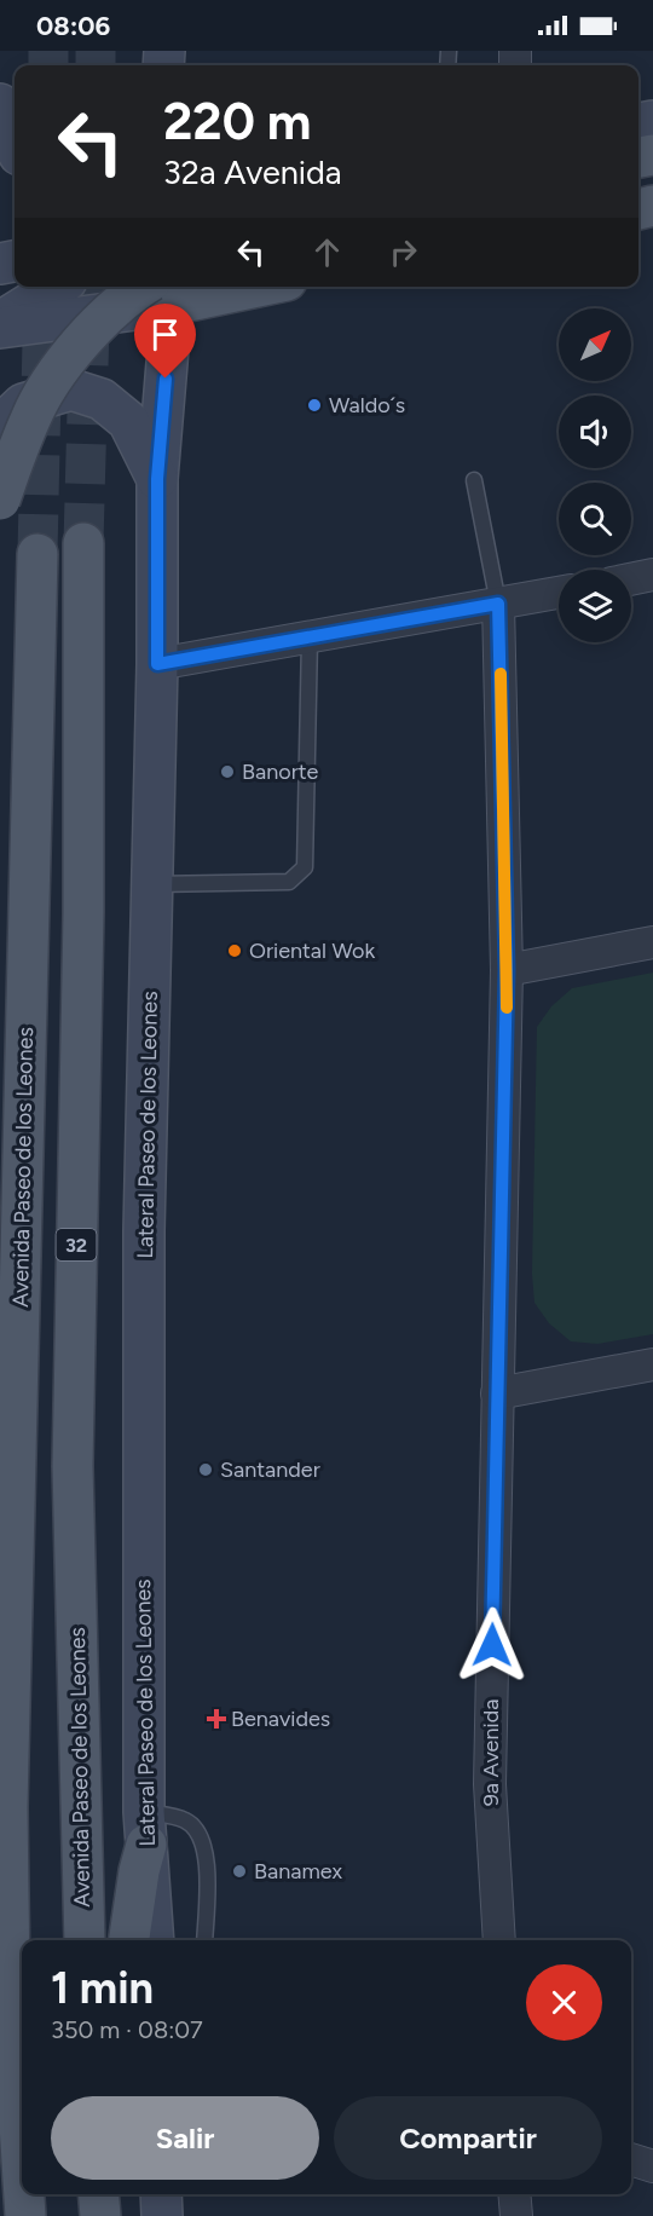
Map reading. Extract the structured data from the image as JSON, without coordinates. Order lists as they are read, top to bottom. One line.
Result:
{"streets":{"main road":["Avenida Paseo de los Leones","32"],"street":["Lateral Paseo de los Leones","9a Avenida"]},"places":{"other":["Waldo´s","Banorte","Oriental Wok","Santander","Banamex"],"health":["Benavides"]},"north":"top right","page":{"status":"08:06","turn":["220 m","32a Avenida"],"heading":["1 min","350 m · 08:07"],"buttons":["Salir","Compartir"]}}
